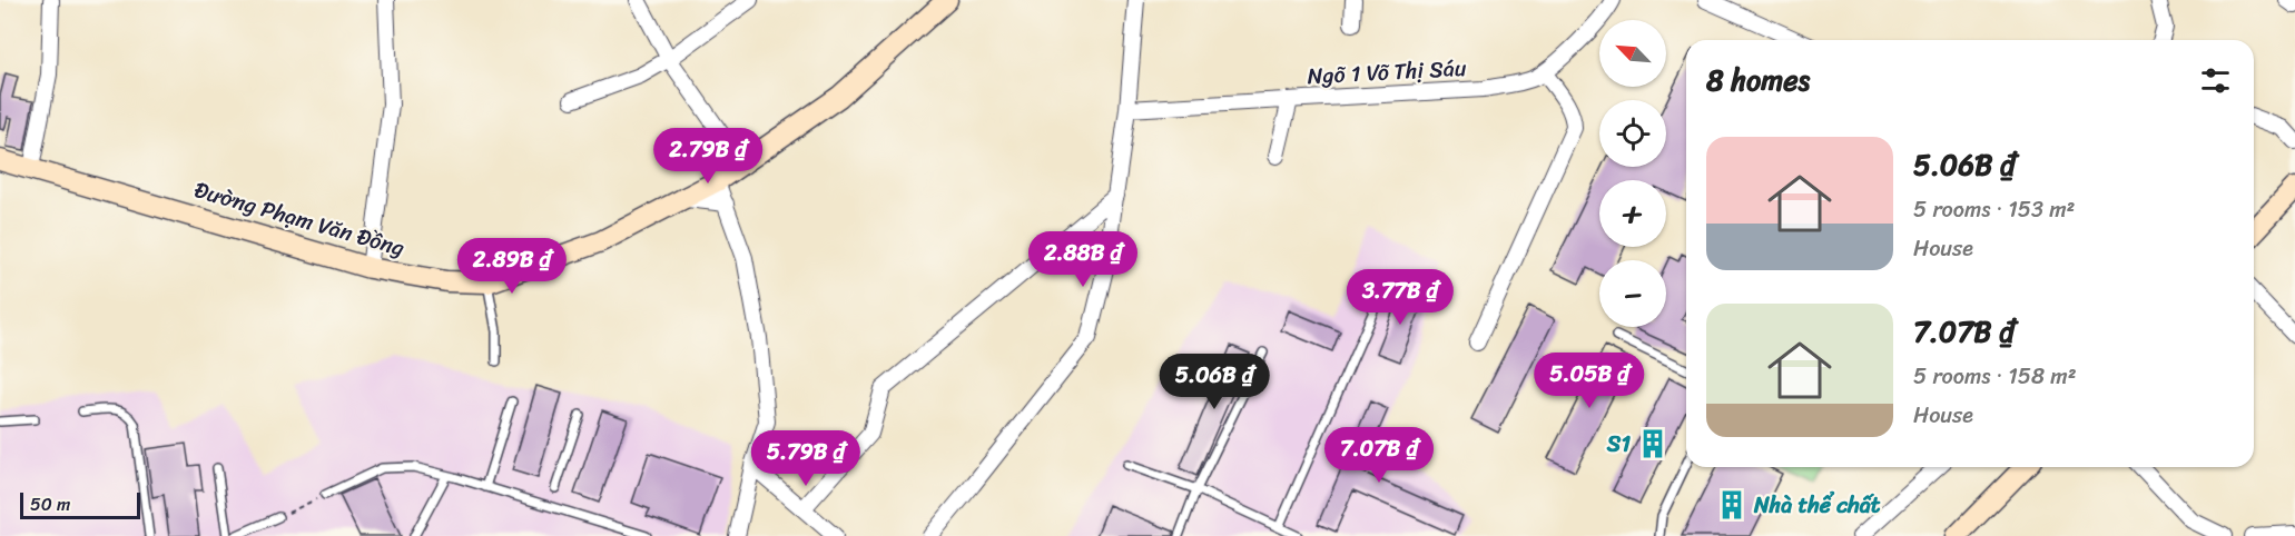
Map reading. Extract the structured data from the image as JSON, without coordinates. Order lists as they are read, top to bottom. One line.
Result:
{"streets":{"street":["Ngõ 1 Võ Thị Sáu","Đường Phạm Văn Đồng"]},"places":{"building":["S1","Nhà thể chất"]},"scale_bar":"50 m","north":"top left","page":{"map_buttons":["+","−"],"heading":"8 homes","list":[{"name":"5.06B ₫","note":"5 rooms · 153 m² · House"},{"name":"7.07B ₫","note":"5 rooms · 158 m² · House"}],"price":["2.79B ₫","2.88B ₫","2.89B ₫","3.77B ₫","5.05B ₫","5.06B ₫","7.07B ₫","5.79B ₫"],"scale":"50 m"}}
